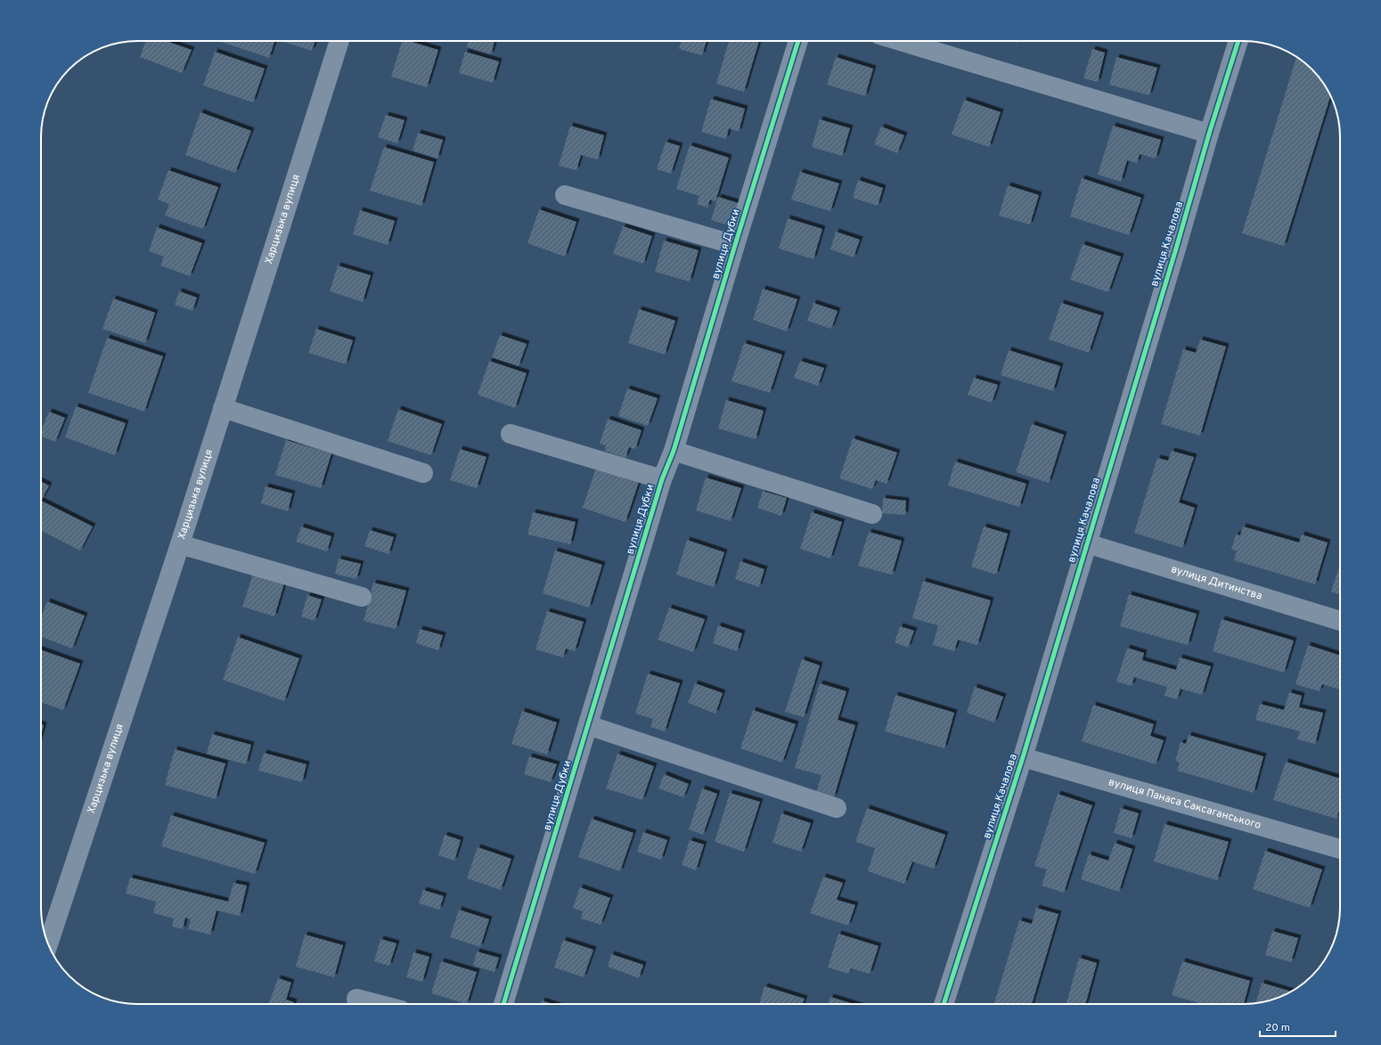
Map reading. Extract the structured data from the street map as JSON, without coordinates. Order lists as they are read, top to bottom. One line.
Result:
{"streets":{"street":["Харцизька вулиця","вулиця Дубки","вулиця Качалова","вулиця Дитинства","вулиця Панаса Саксаганського"]},"crossings":[["вулиця Качалова","вулиця Дитинства"],["вулиця Качалова","вулиця Панаса Саксаганського"]],"scale_bar":"20 m"}
